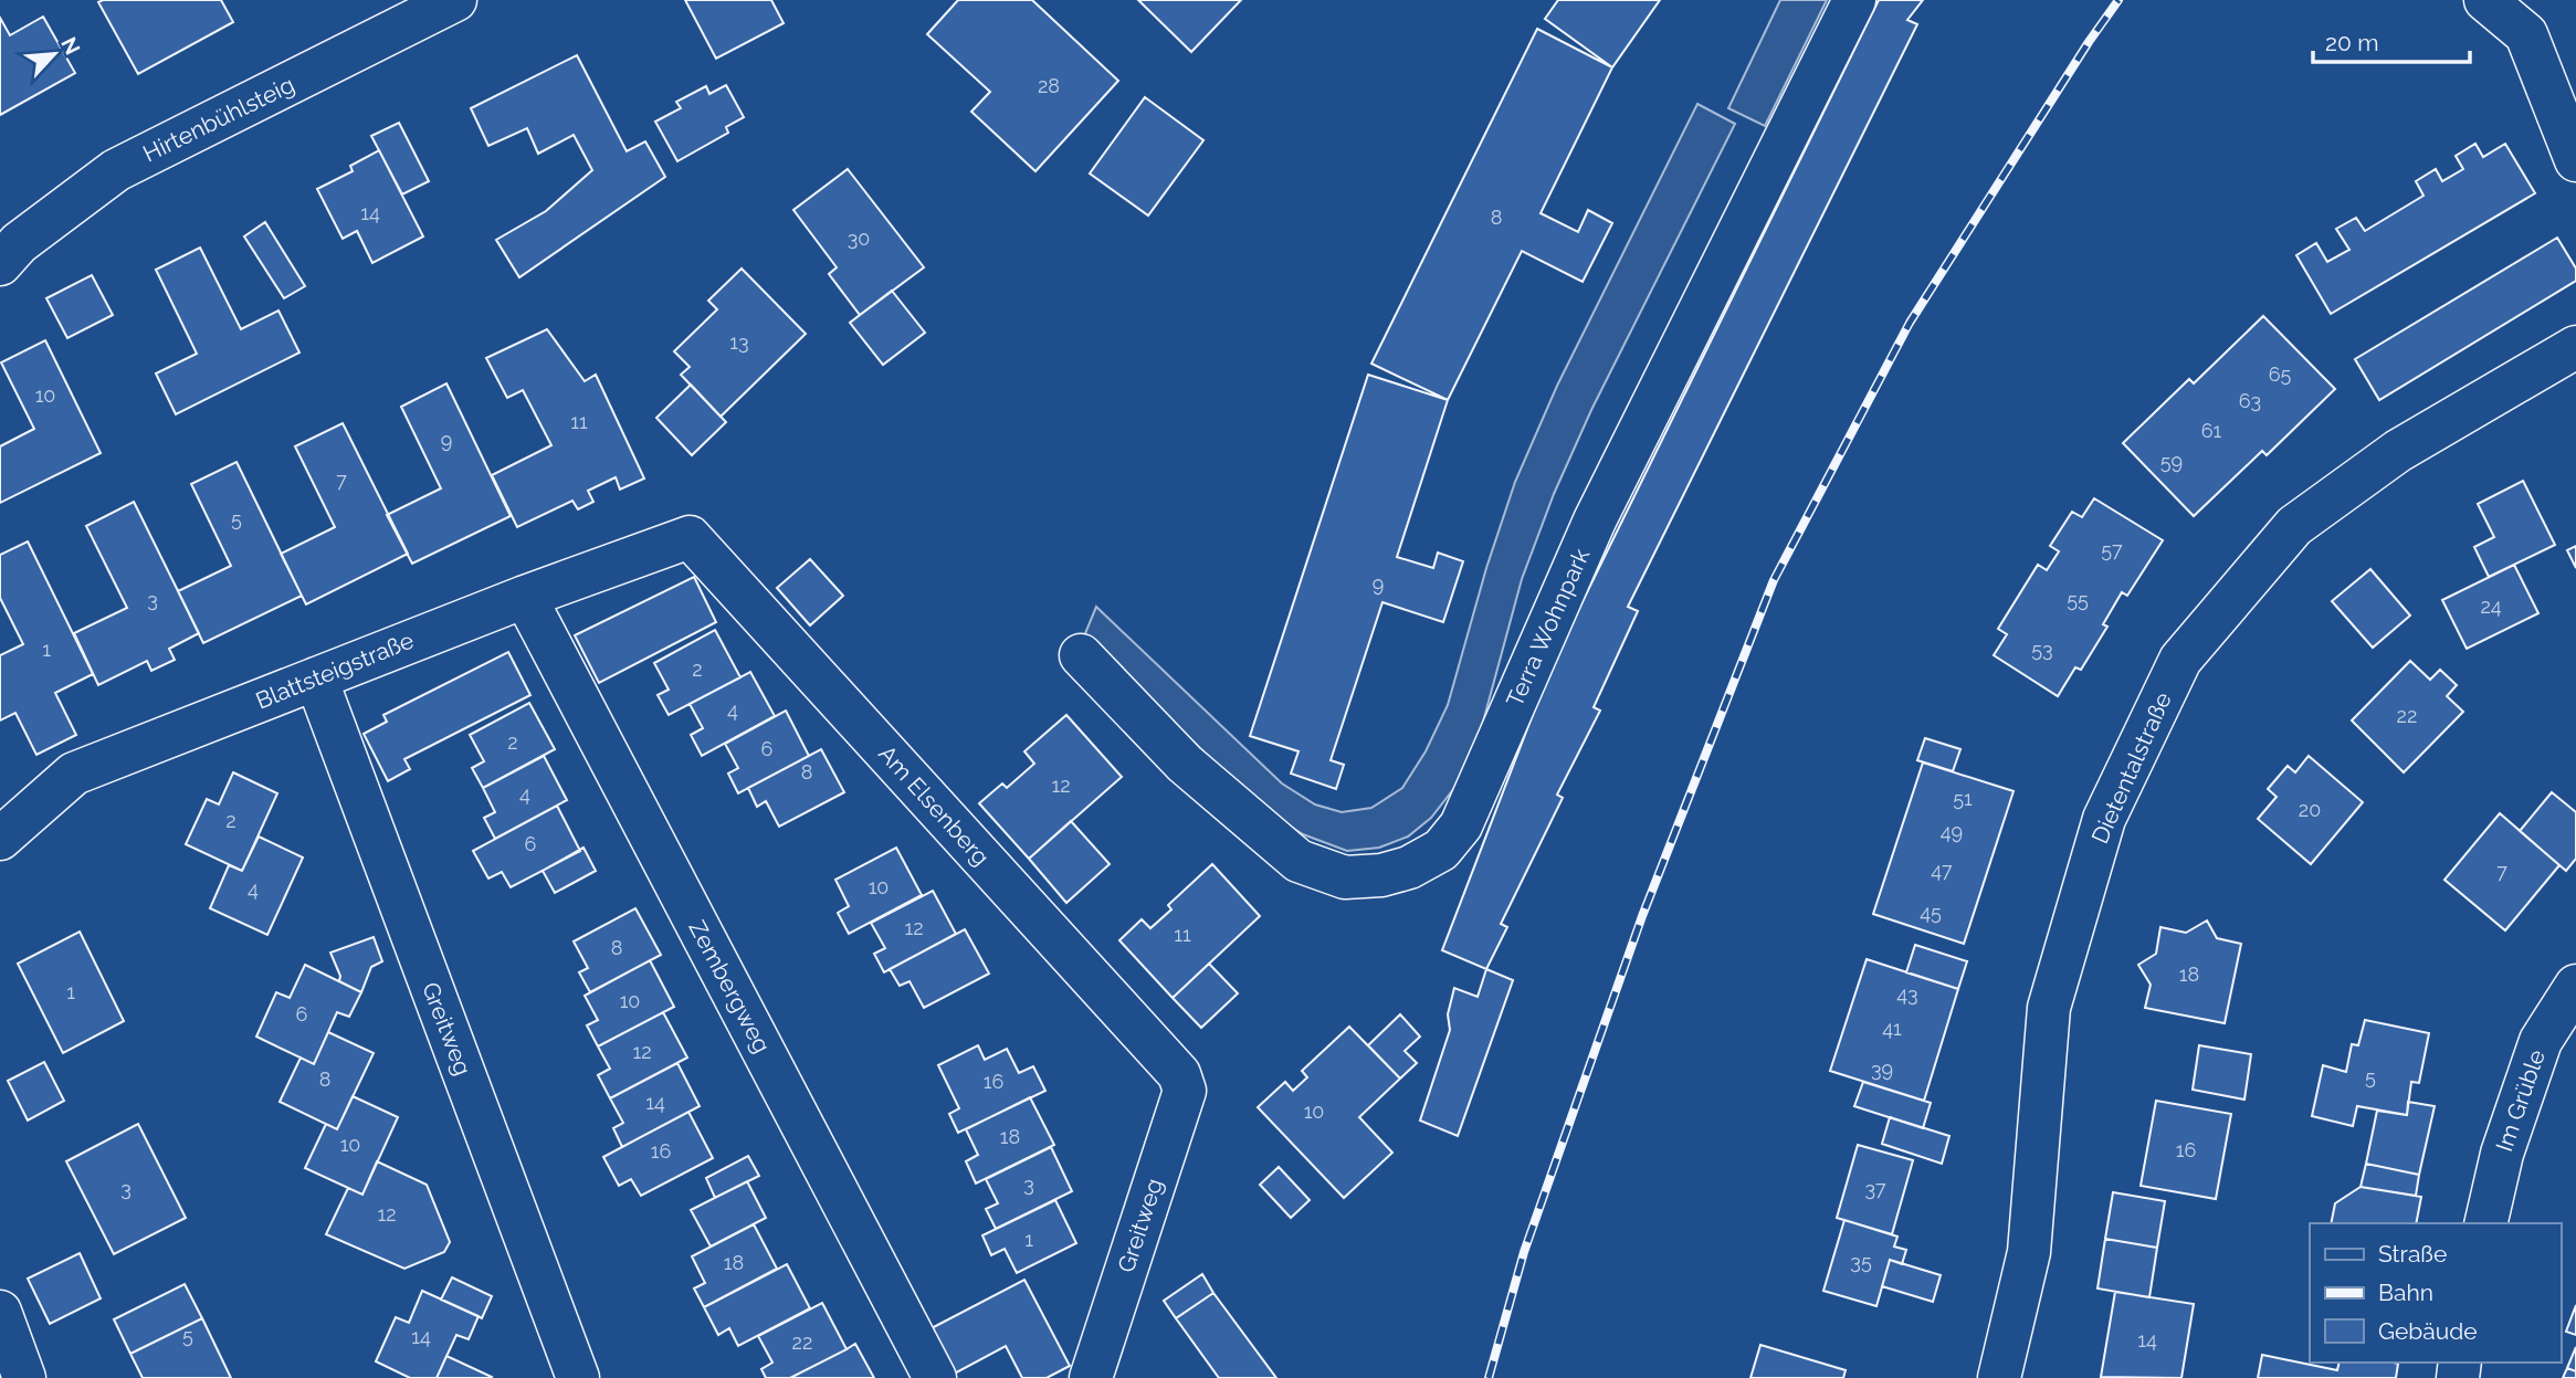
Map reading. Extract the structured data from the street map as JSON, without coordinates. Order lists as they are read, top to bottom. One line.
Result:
{"streets":{"street":["Hirtenbühlsteig","Terra Wohnpark","Blattsteigstraße","Dietentalstraße","Am Elsenberg","Zembergweg","Greitweg","Im Grüble"]},"crossings":[["Blattsteigstraße","Am Elsenberg"],["Blattsteigstraße","Zembergweg"],["Blattsteigstraße","Greitweg"],["Am Elsenberg","Greitweg"]],"house_numbers":["28","14","8","30","13","65","10","63","11","61","9","59","7","5","57","9","3","55","24","1","53","2","4","22","2","6","8","12","4","51","20","2","49","6","47","7","10","4","45","12","11","8","18","1","43","10","6","41","12","39","5","8","16","14","10","18","10","16","16","3","3","37","12","1","35","18","5","14","14","22"],"legend":["Straße","Bahn","Gebäude"],"scale_bar":"20 m","north":"top right"}
